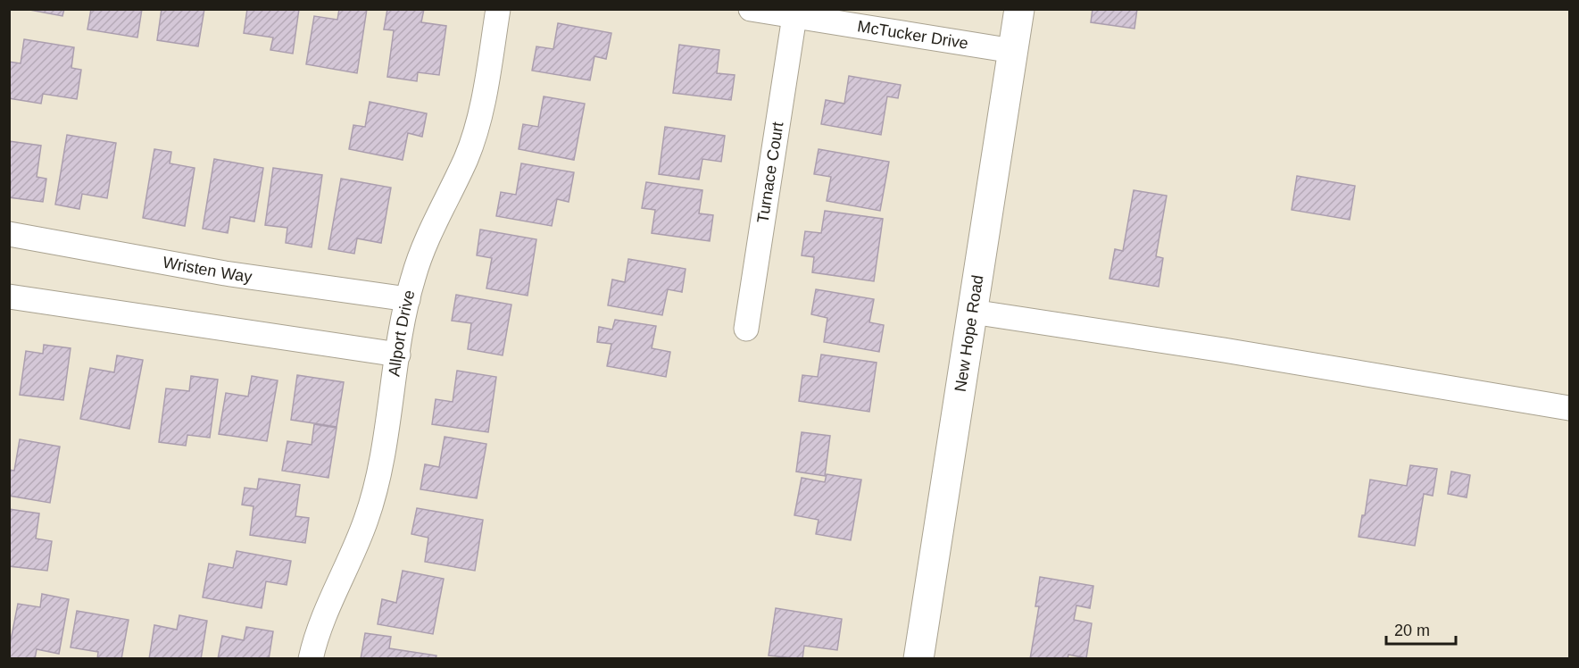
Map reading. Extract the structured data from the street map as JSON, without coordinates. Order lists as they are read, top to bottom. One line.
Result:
{"streets":{"main road":["New Hope Road"],"street":["McTucker Drive","Turnace Court","Wristen Way","Allport Drive"]},"crossings":[["McTucker Drive","Turnace Court"],["McTucker Drive","New Hope Road"],["Wristen Way","Allport Drive"]],"scale_bar":"20 m"}
